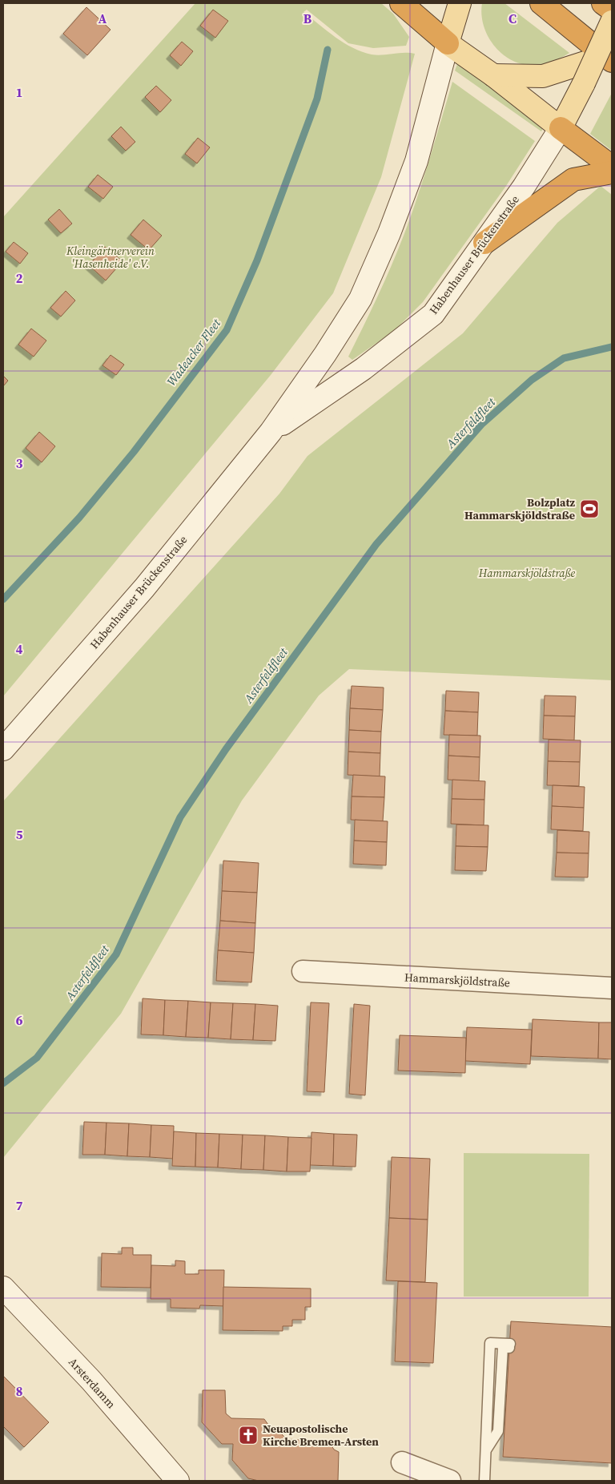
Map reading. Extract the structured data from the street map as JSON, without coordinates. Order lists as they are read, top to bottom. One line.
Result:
{"streets":{"main road":["Habenhauser Brückenstraße","Arsterdamm"],"street":["Hammarskjöldstraße"]},"water":["Wadeacker Fleet","Asterfeldfleet"],"parks":["Kleingärtnerverein 'Hasenheide' e.V.","Hammarskjöldstraße"],"places":{"sports":["Bolzplatz Hammarskjöldstraße"],"church":["Neuapostolische Kirche Bremen-Arsten"]},"grid":{"columns":["A","B","C"],"rows":["1","2","3","4","5","6","7","8"]}}
